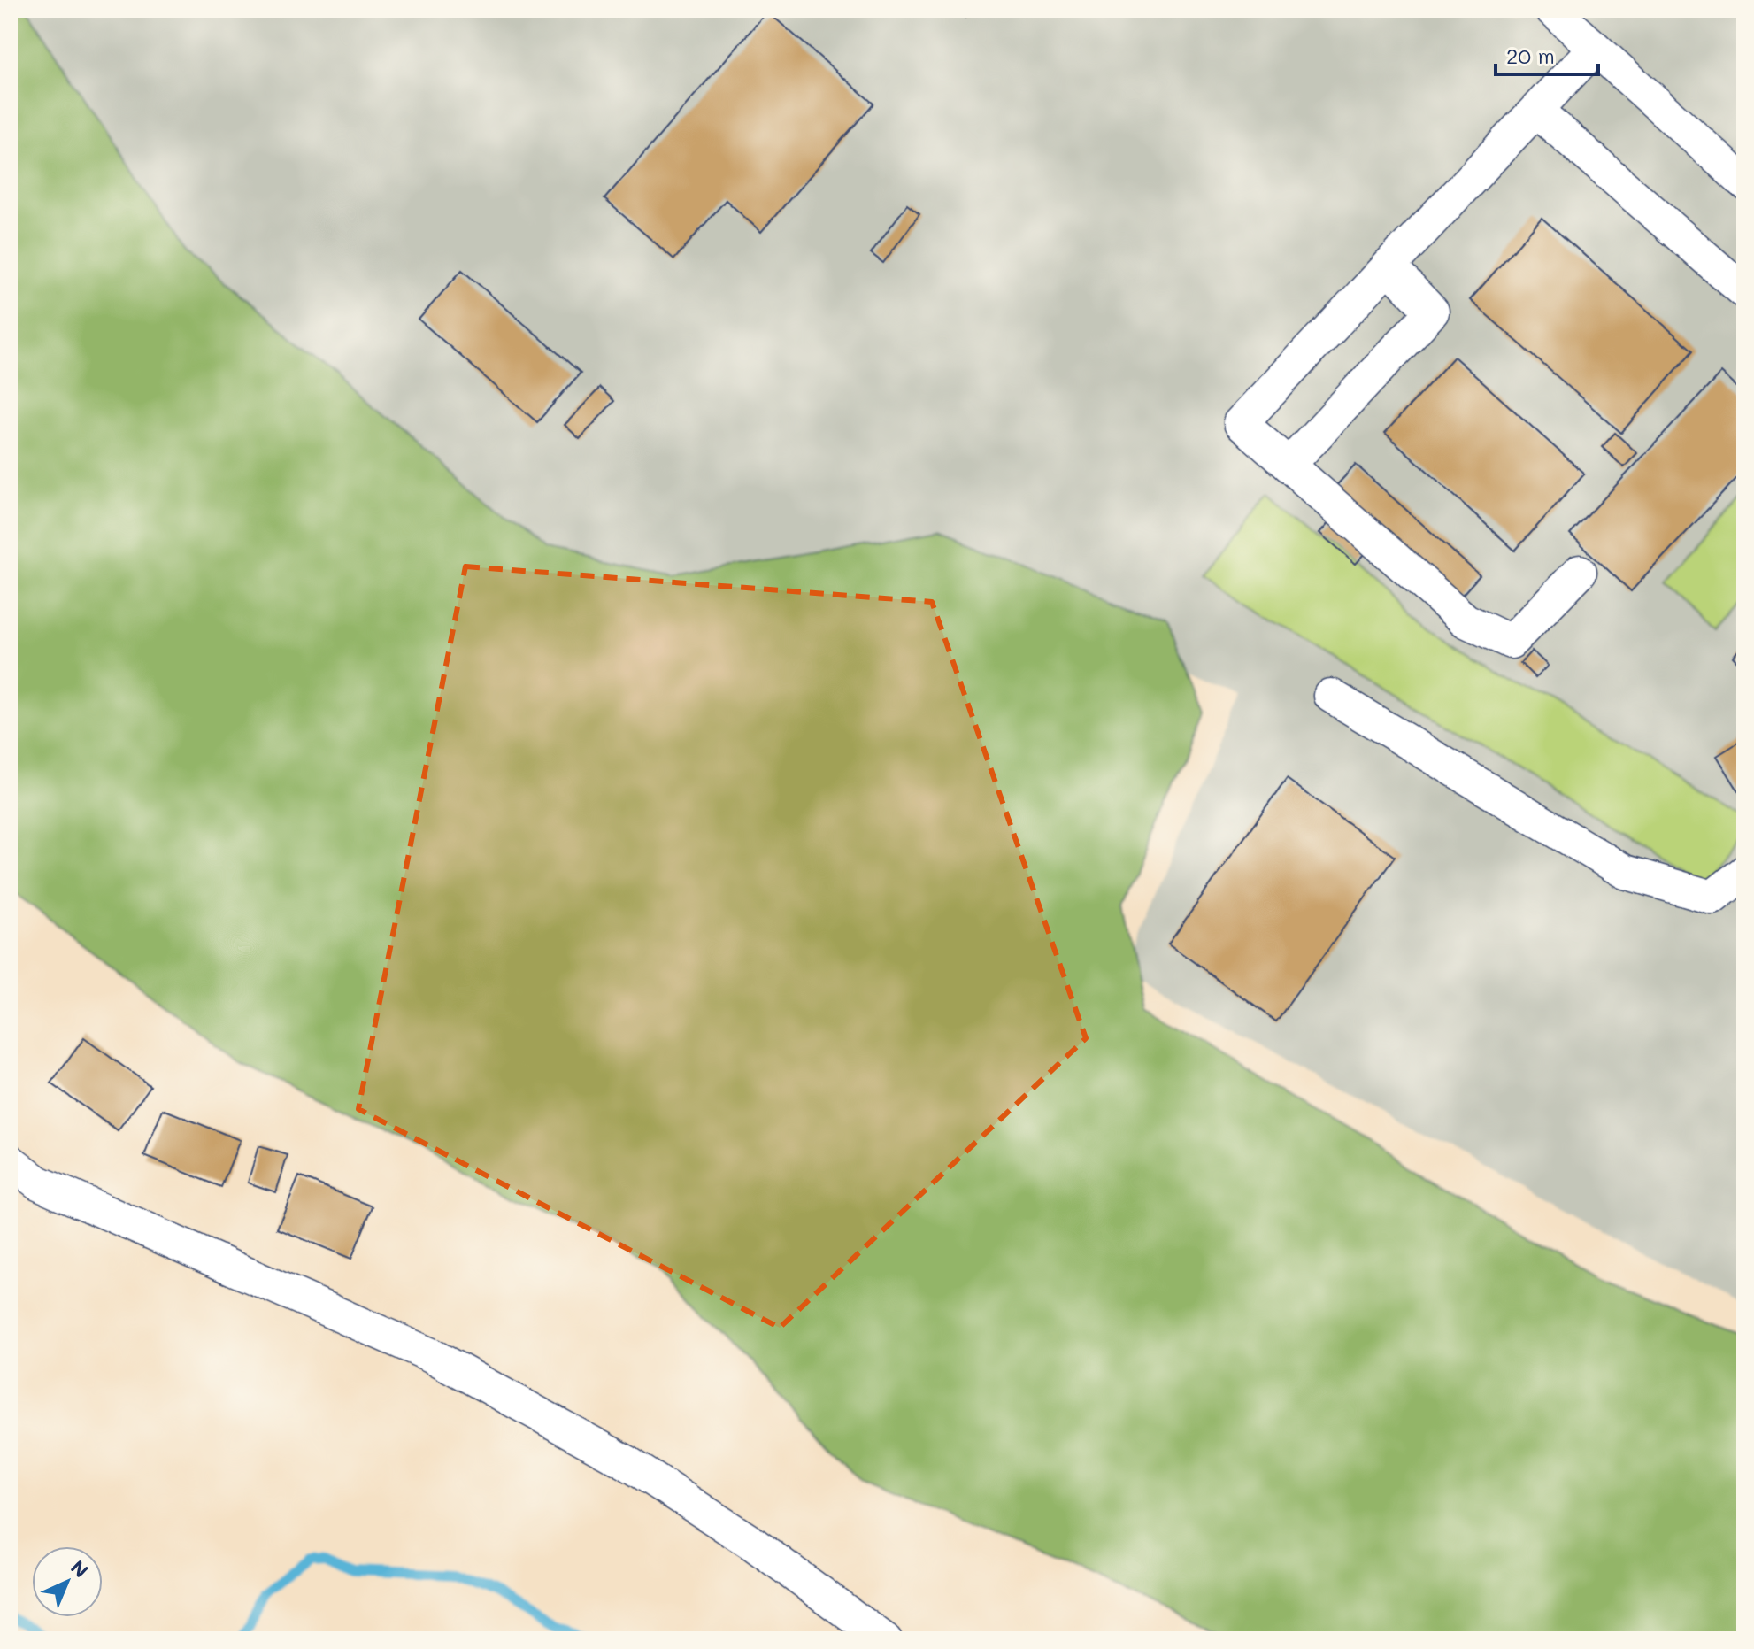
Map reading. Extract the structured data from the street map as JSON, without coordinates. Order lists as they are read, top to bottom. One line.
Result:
{"scale_bar":"20 m","north":"top right"}
